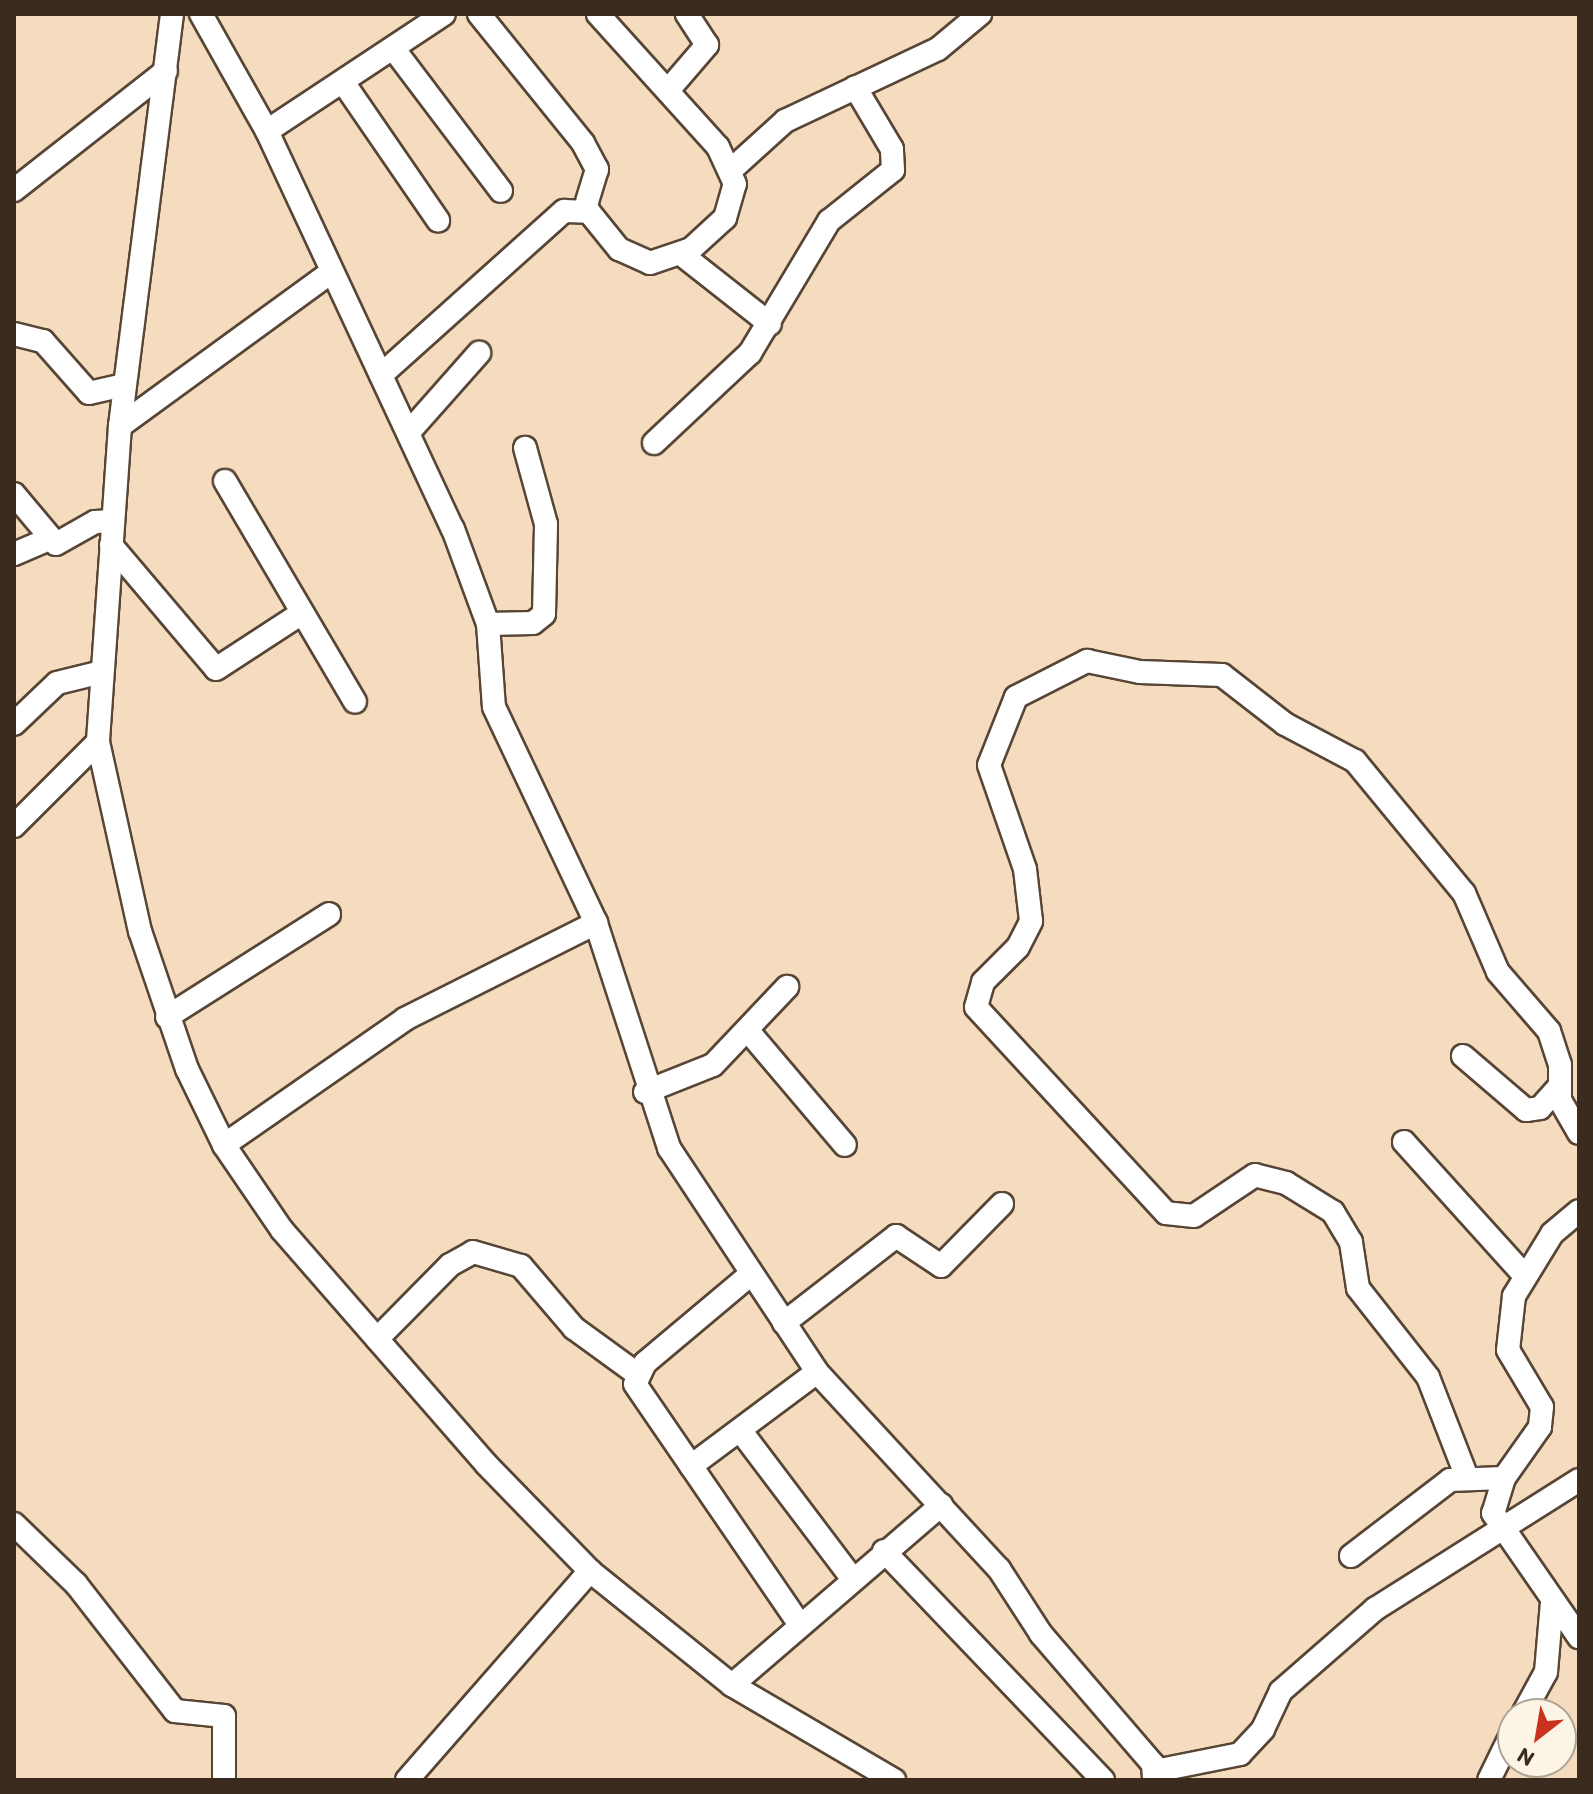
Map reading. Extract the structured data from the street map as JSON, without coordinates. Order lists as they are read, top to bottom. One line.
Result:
{"north":"bottom left"}
